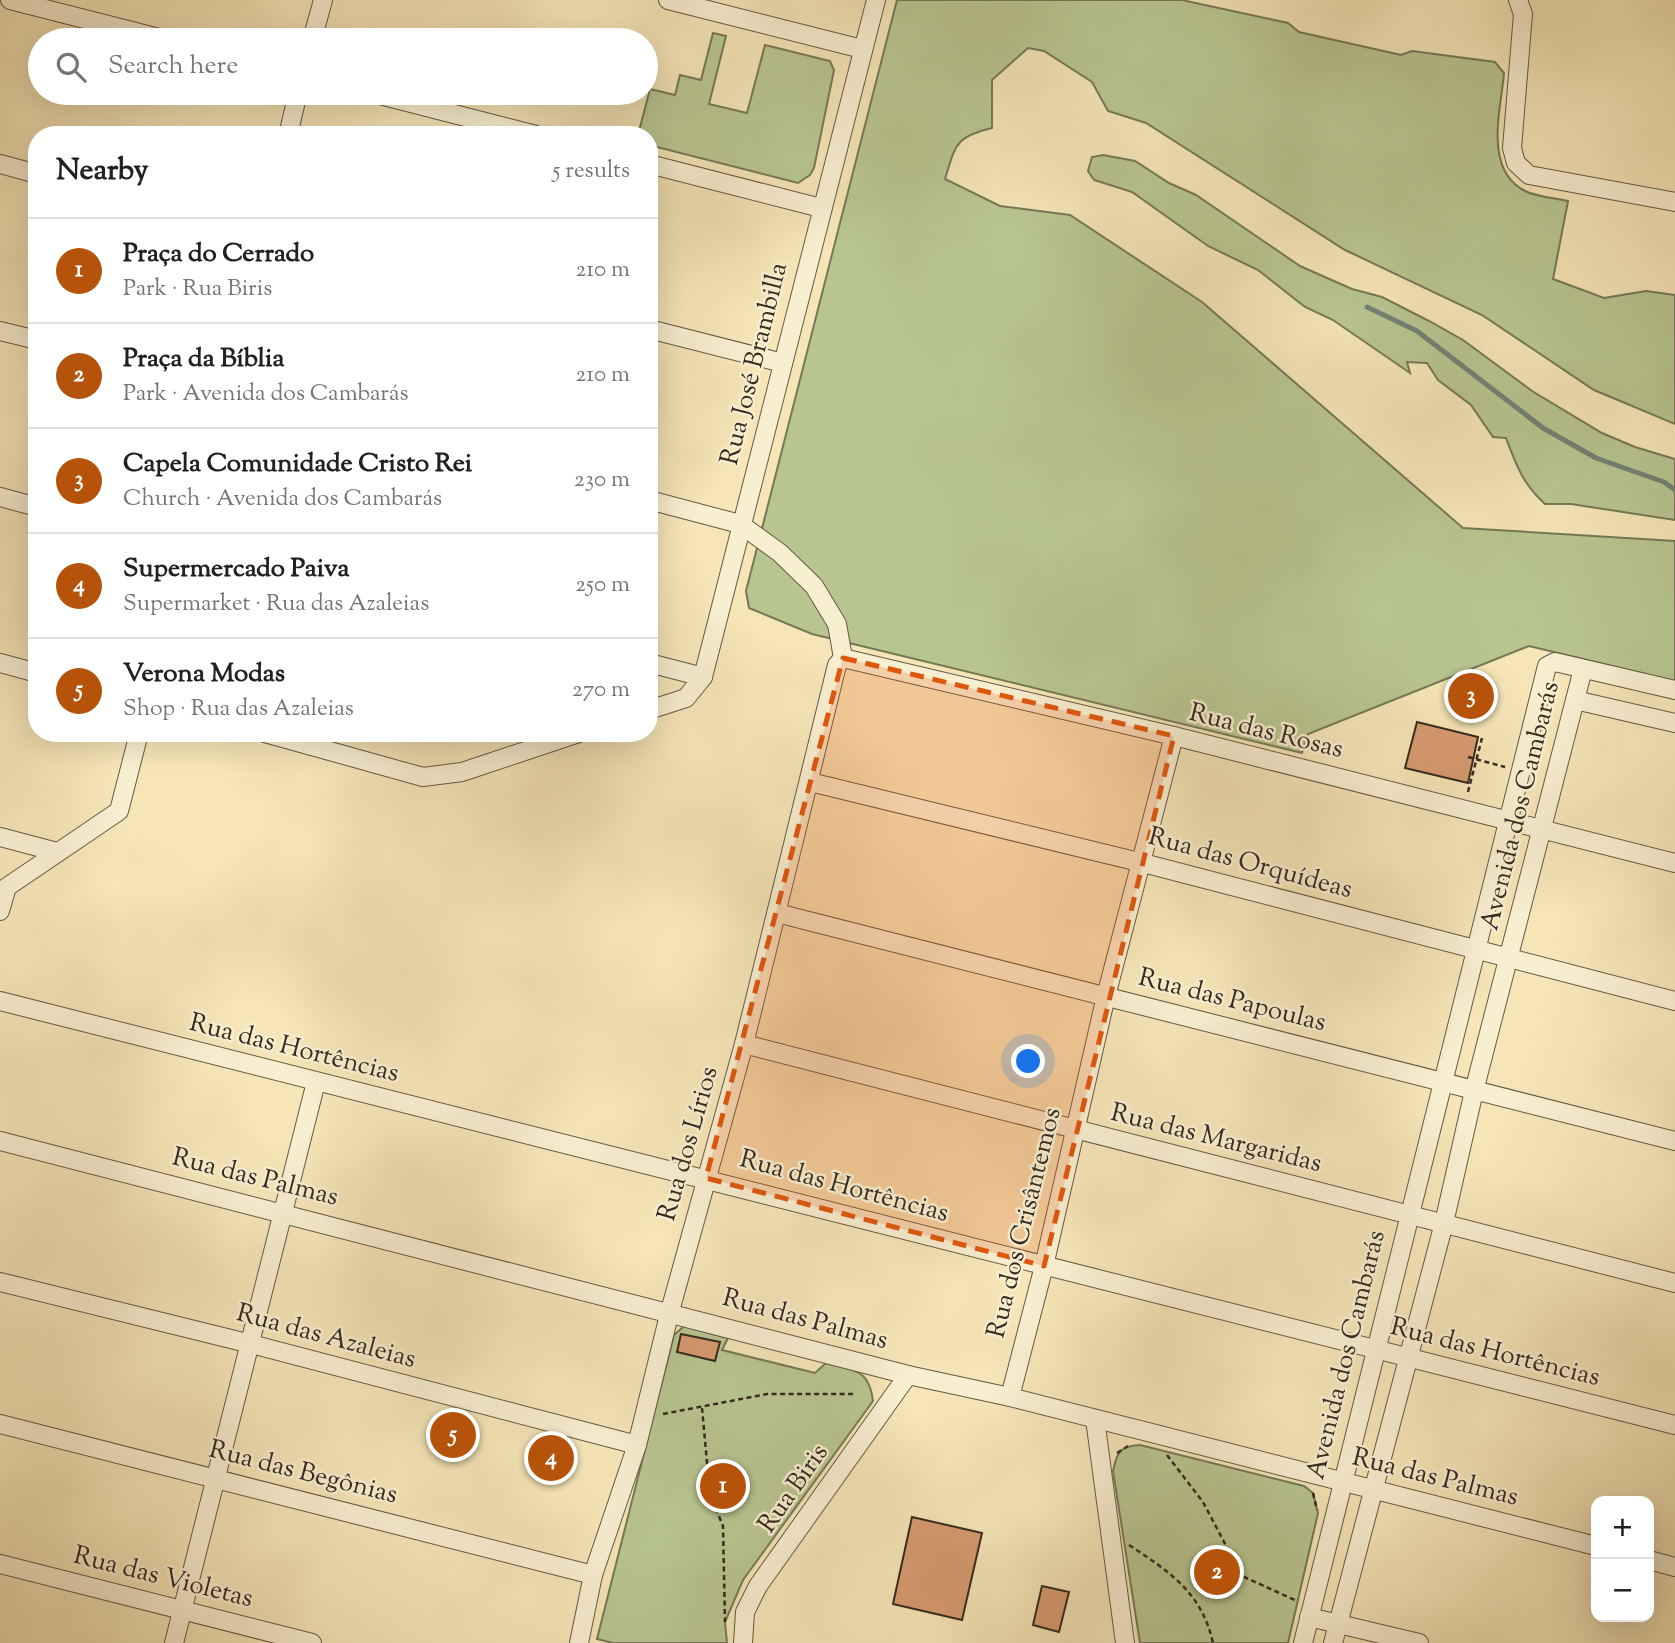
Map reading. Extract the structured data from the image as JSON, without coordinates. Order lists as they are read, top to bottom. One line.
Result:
{"streets":{"street":["Rua José Brambilla","Rua das Rosas","Avenida dos Cambarás","Rua das Orquídeas","Rua das Papoulas","Rua das Hortências","Rua das Margaridas","Rua dos Lírios","Rua das Palmas","Rua dos Crisântemos","Rua das Azaleias","Rua das Begônias","Rua Biris","Rua das Violetas"]},"crossings":[["Rua das Rosas","Avenida dos Cambarás"],["Rua das Rosas","Rua dos Lírios"],["Rua das Rosas","Rua dos Crisântemos"],["Avenida dos Cambarás","Rua das Orquídeas"],["Avenida dos Cambarás","Rua das Papoulas"],["Avenida dos Cambarás","Rua das Hortências"],["Avenida dos Cambarás","Rua das Margaridas"],["Avenida dos Cambarás","Rua das Palmas"],["Rua das Orquídeas","Rua dos Lírios"],["Rua das Orquídeas","Rua dos Crisântemos"],["Rua das Papoulas","Rua dos Lírios"],["Rua das Papoulas","Rua dos Crisântemos"],["Rua das Hortências","Rua dos Lírios"],["Rua das Hortências","Rua dos Crisântemos"],["Rua das Margaridas","Rua dos Lírios"],["Rua das Margaridas","Rua dos Crisântemos"],["Rua dos Lírios","Rua das Palmas"],["Rua dos Lírios","Rua das Azaleias"],["Rua dos Lírios","Rua das Begônias"],["Rua das Palmas","Rua dos Crisântemos"],["Rua das Palmas","Rua Biris"]],"page":{"search":"Search here","heading":["Nearby","5 results"],"list":[{"mark":"1","name":"Praça do Cerrado","note":"Park · Rua Biris","value":"210 m"},{"mark":"2","name":"Praça da Bíblia","note":"Park · Avenida dos Cambarás","value":"210 m"},{"mark":"3","name":"Capela Comunidade Cristo Rei","note":"Church · Avenida dos Cambarás","value":"230 m"},{"mark":"4","name":"Supermercado Paiva","note":"Supermarket · Rua das Azaleias","value":"250 m"},{"mark":"5","name":"Verona Modas","note":"Shop · Rua das Azaleias","value":"270 m"}],"pins":["3","5","4","1","2"],"map_buttons":["+","−"]}}
